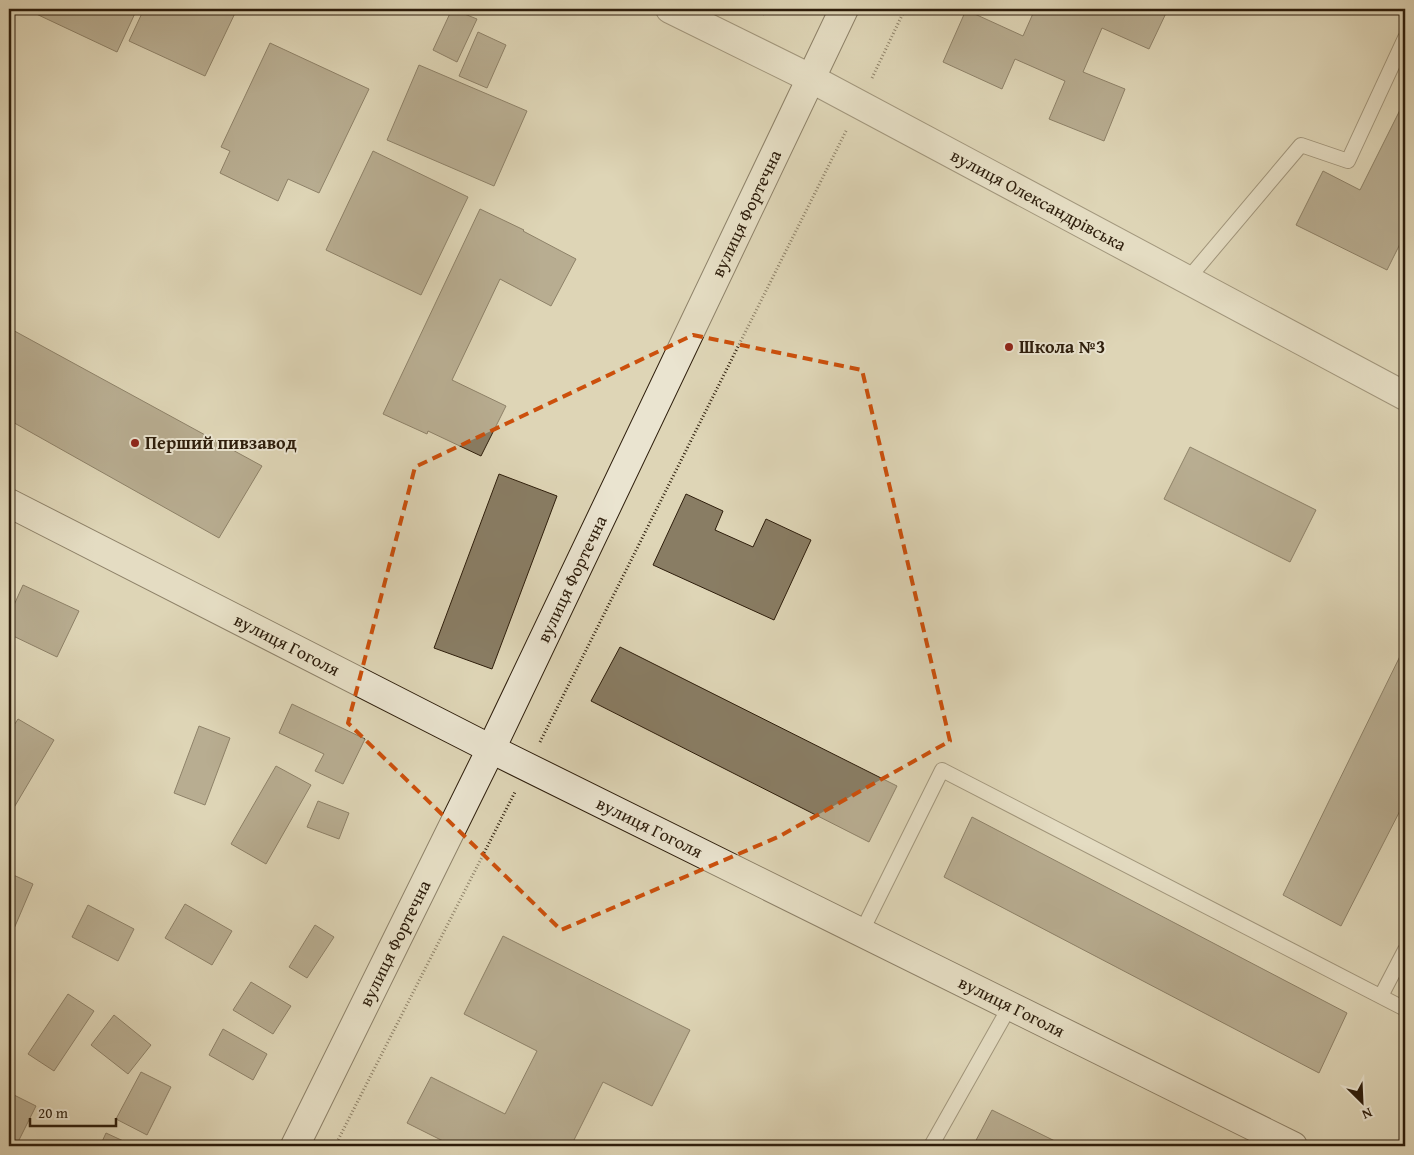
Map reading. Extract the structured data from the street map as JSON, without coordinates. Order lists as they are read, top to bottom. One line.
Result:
{"streets":{"street":["вулиця Олександрівська","вулиця Фортечна","вулиця Гоголя"]},"crossings":[["вулиця Олександрівська","вулиця Фортечна"],["вулиця Фортечна","вулиця Гоголя"]],"places":["Школа №3","Перший пивзавод"],"scale_bar":"20 m","north":"bottom right"}
